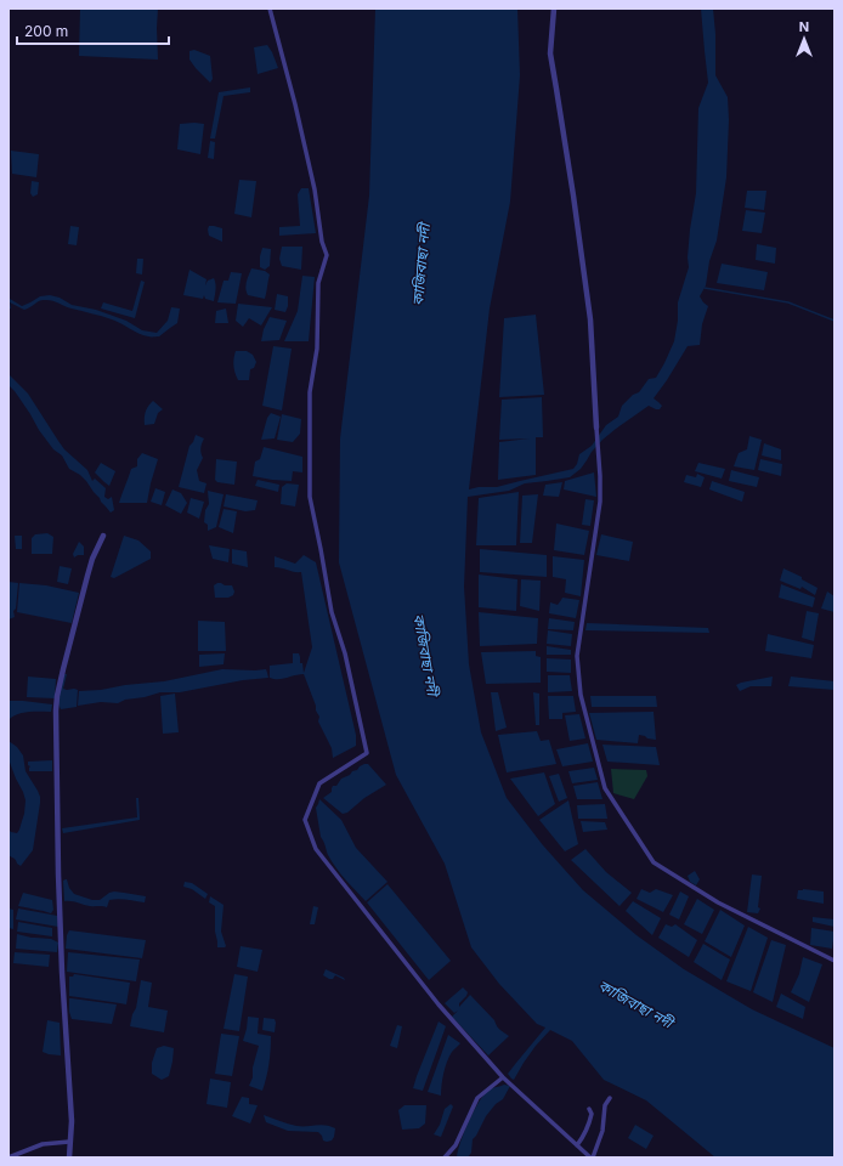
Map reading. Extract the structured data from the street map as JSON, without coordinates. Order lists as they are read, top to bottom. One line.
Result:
{"water":["কাজিবাছা নদী"],"scale_bar":"200 m","north":"top"}
